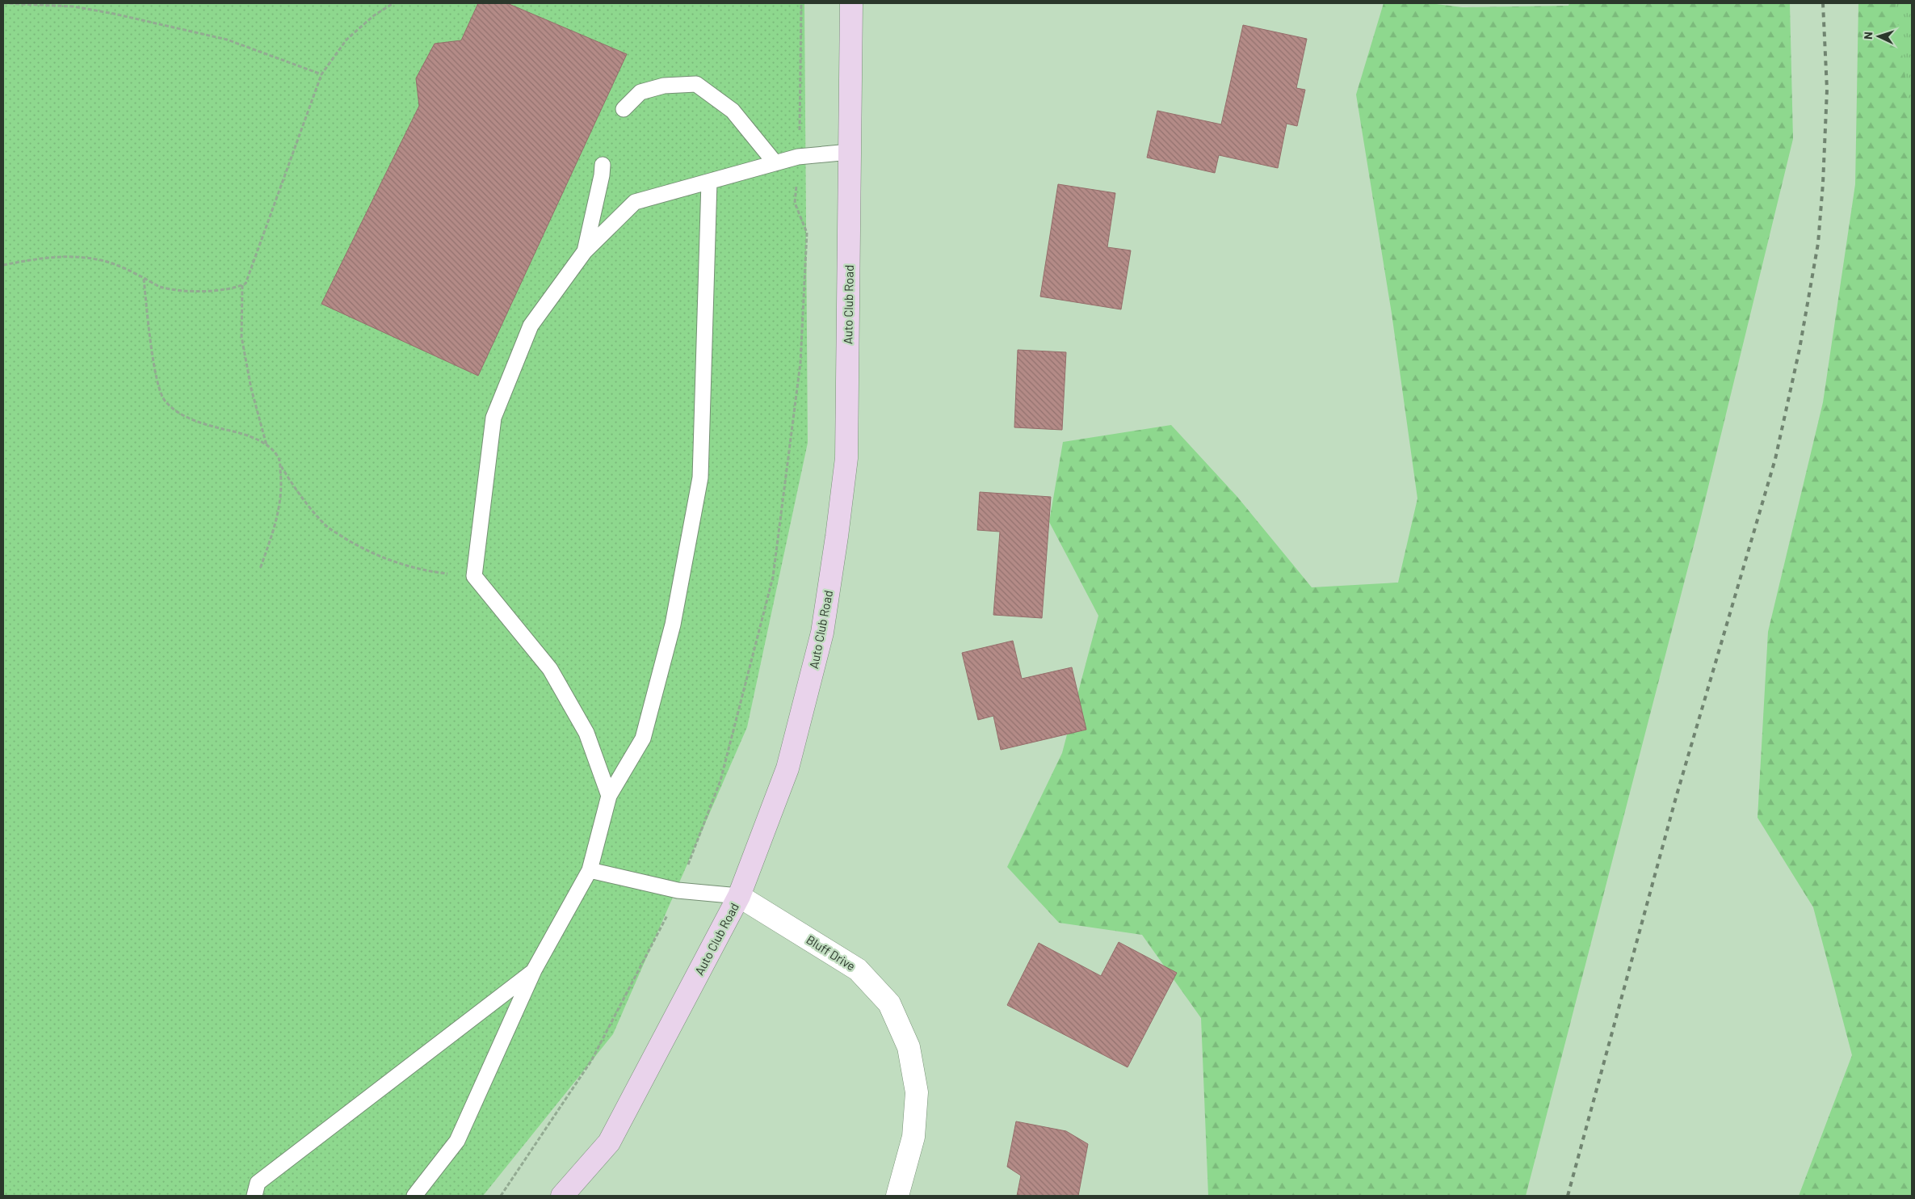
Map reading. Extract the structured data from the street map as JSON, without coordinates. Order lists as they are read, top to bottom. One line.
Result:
{"streets":{"street":["Auto Club Road","Bluff Drive"]},"crossings":[["Auto Club Road","Bluff Drive"]],"north":"left"}
